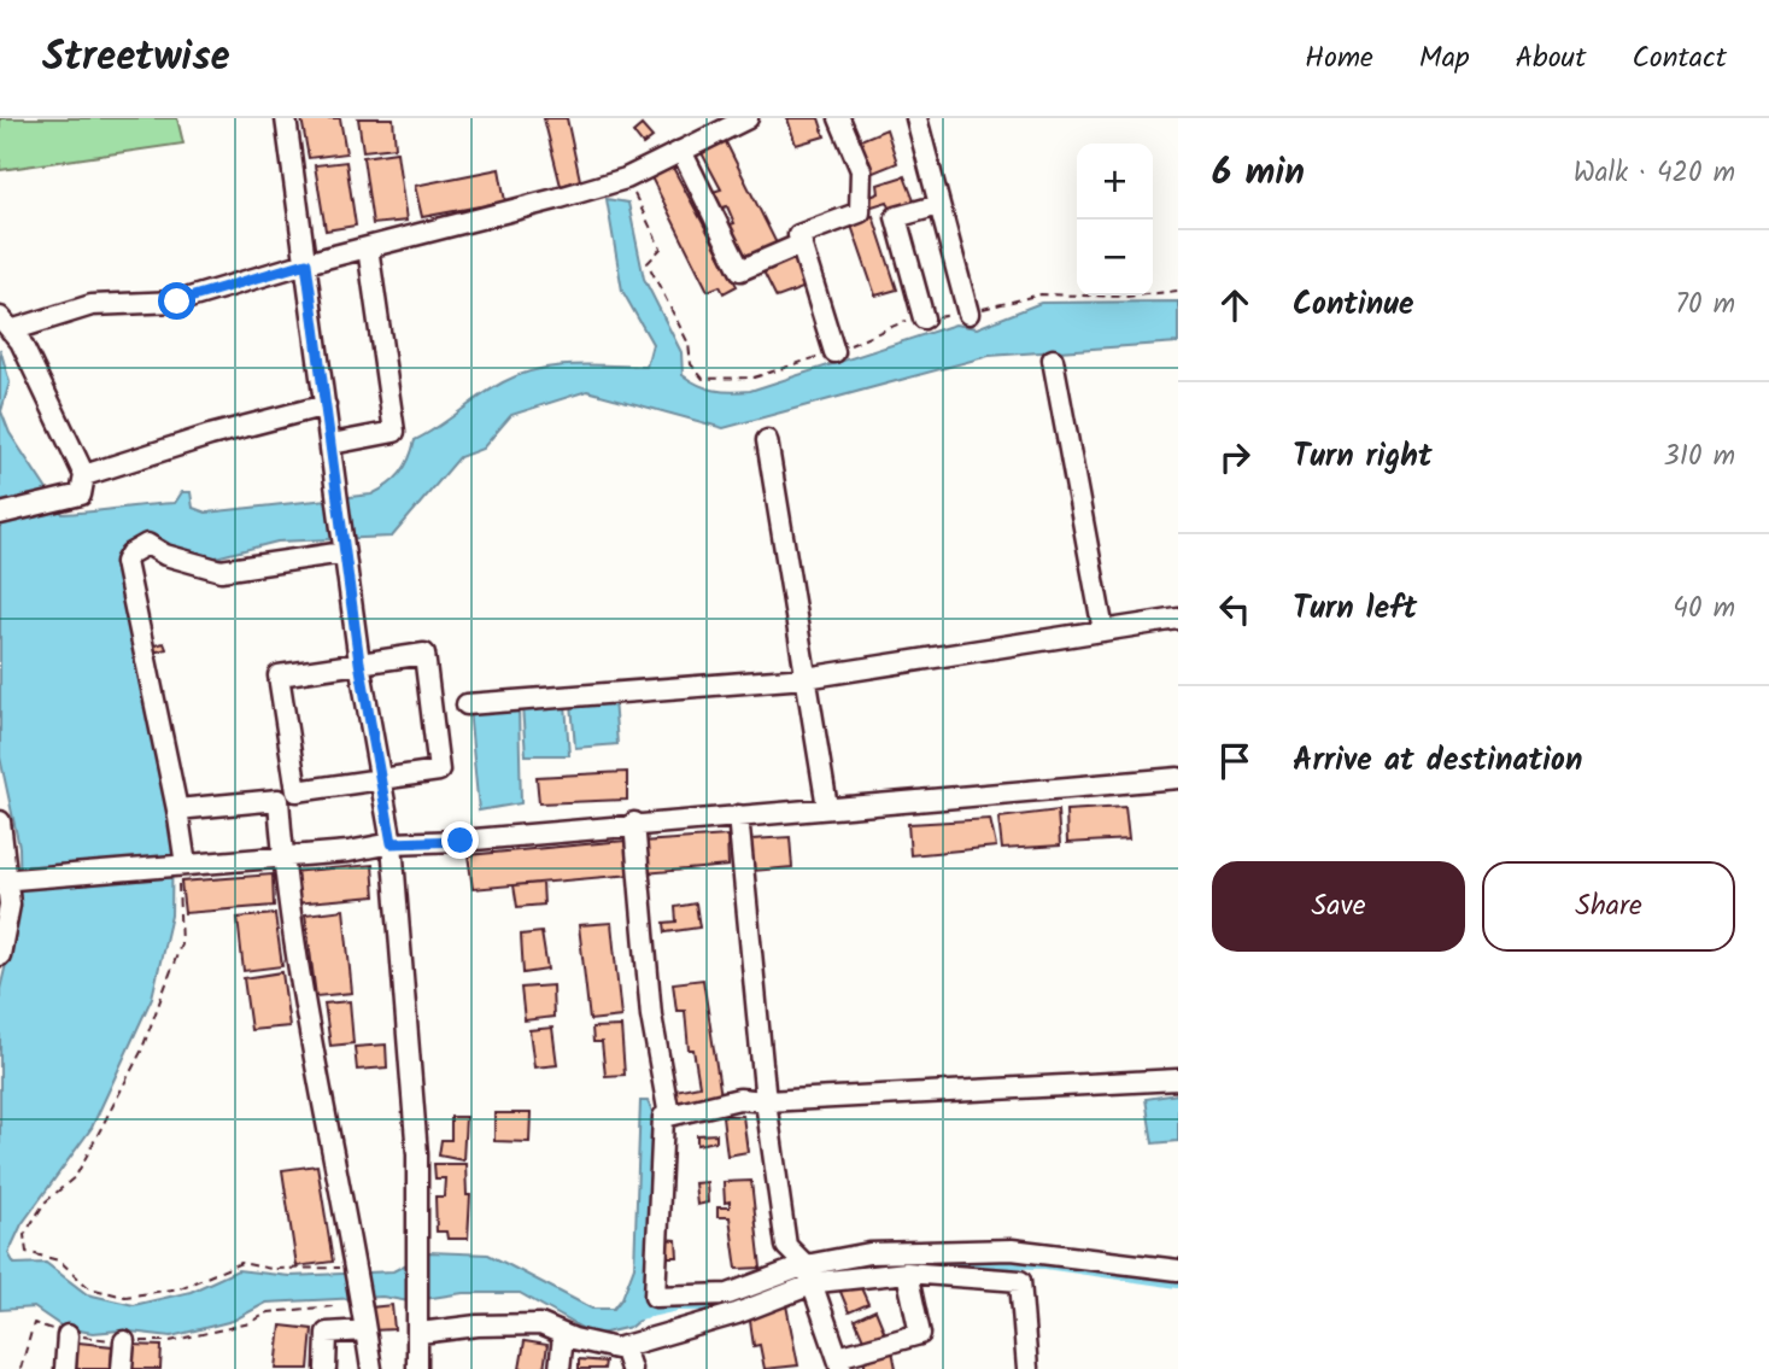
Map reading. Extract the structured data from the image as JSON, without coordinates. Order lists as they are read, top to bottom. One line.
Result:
{"page":{"header":"Streetwise","nav":["Home","Map","About","Contact"],"heading":["6 min","Walk · 420 m"],"map_buttons":["+","−"],"list":[["Continue","70 m"],["Turn right","310 m"],["Turn left","40 m"],"Arrive at destination"],"buttons":["Save","Share"]}}
